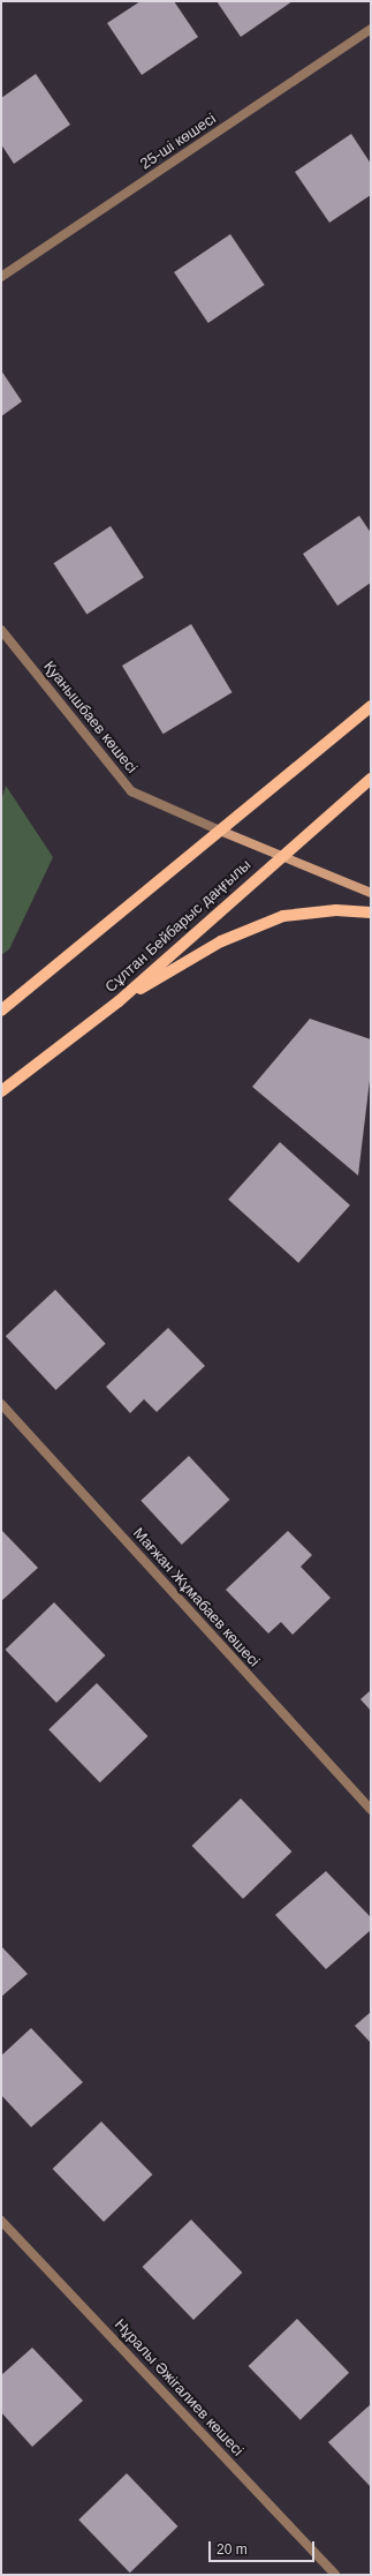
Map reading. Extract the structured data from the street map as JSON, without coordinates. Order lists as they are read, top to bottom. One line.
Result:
{"streets":{"main road":["Сұлтан Бейбарыс даңғылы"],"street":["25-ші көшесі","Қуанышбаев көшесі","Мағжан Жұмабаев көшесі","Нұралы Әжiгалиев көшесi"]},"scale_bar":"20 m"}
